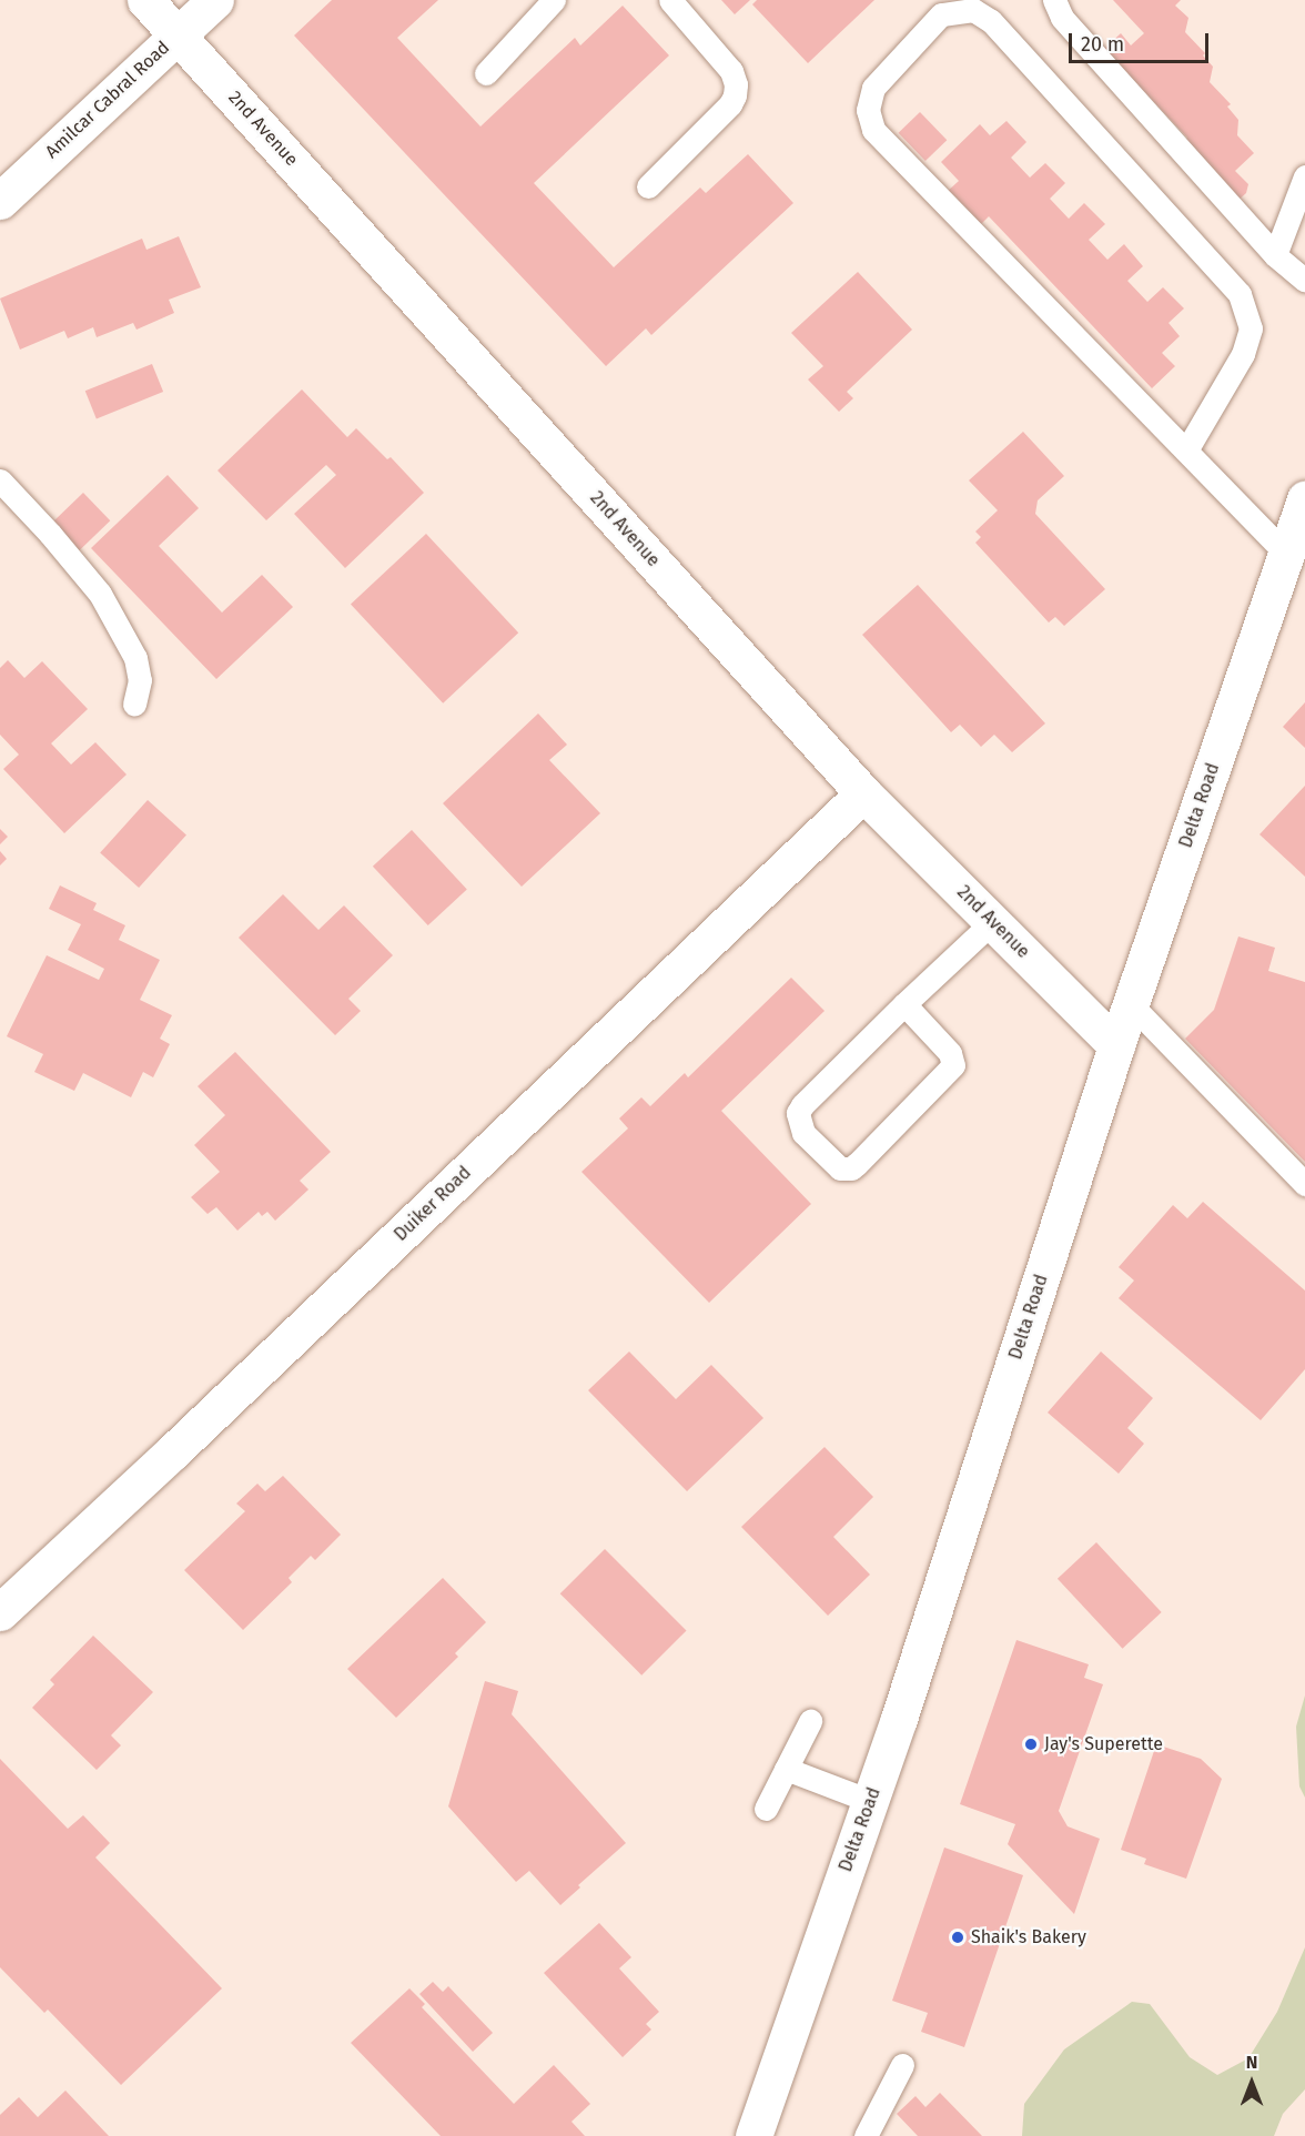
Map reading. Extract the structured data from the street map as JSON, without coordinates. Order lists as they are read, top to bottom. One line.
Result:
{"streets":{"street":["Amilcar Cabral Road","2nd Avenue","Delta Road","Duiker Road"]},"crossings":[["Amilcar Cabral Road","2nd Avenue"],["2nd Avenue","Delta Road"],["2nd Avenue","Duiker Road"]],"places":["Jay's Superette","Shaik's Bakery"],"scale_bar":"20 m","north":"top"}
